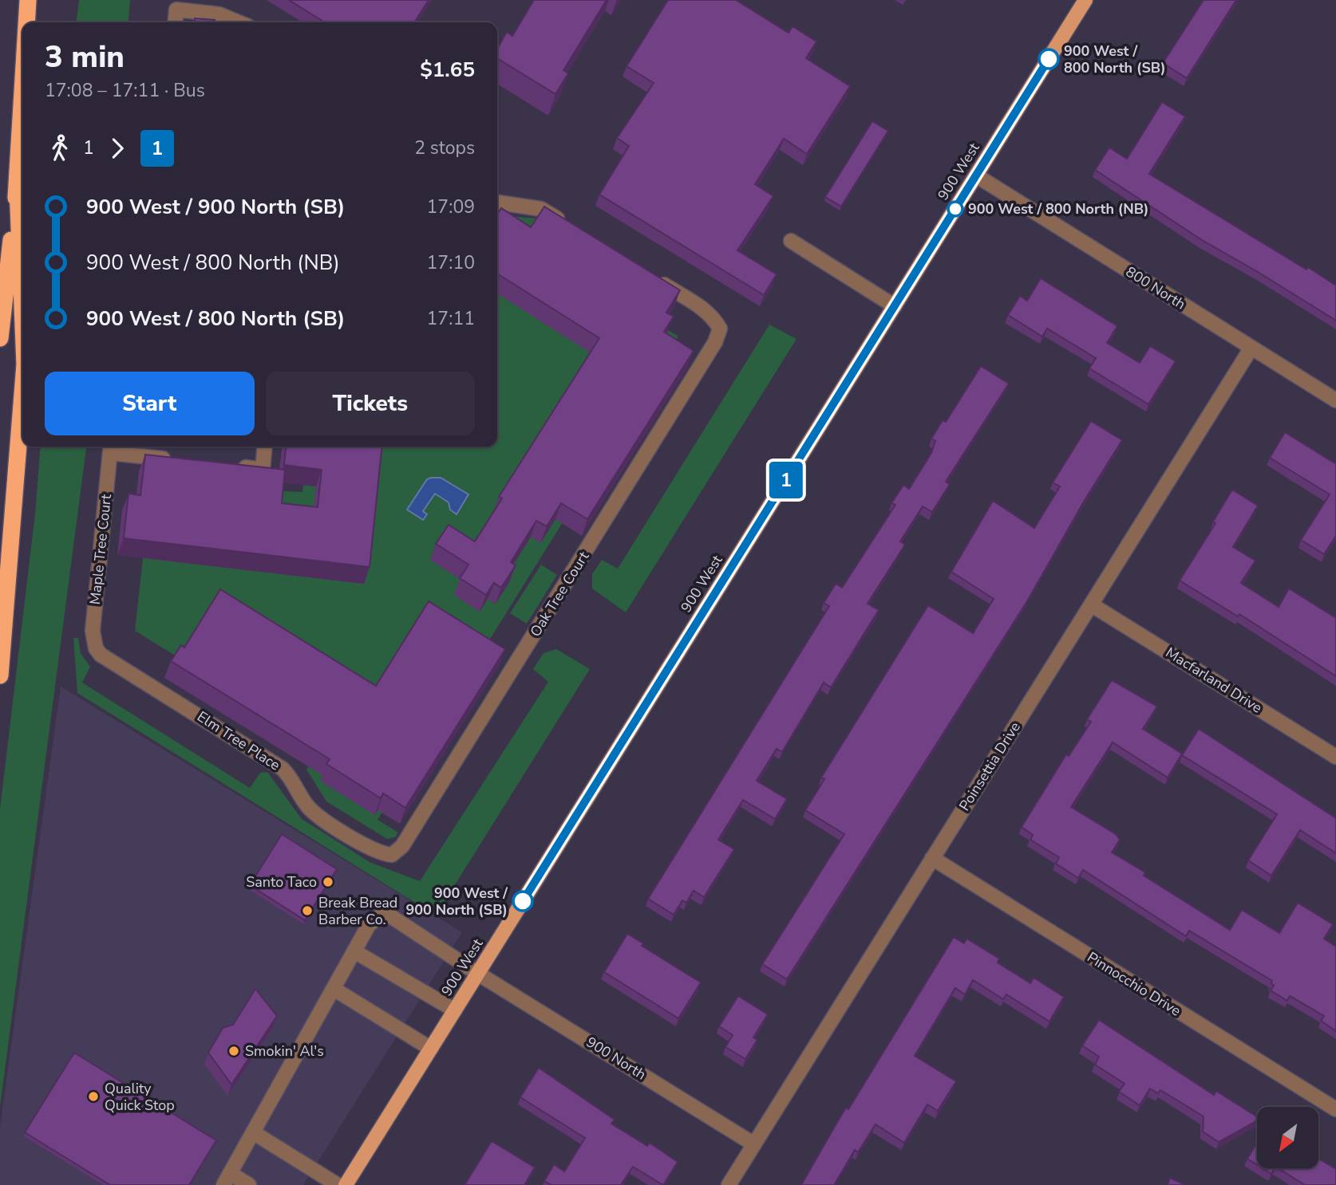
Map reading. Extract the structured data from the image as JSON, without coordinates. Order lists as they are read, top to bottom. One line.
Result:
{"streets":{"main road":["900 West"],"street":["800 North","Maple Tree Court","Oak Tree Court","Macfarland Drive","Elm Tree Place","Poinsettia Drive","Pinnocchio Drive","900 North"]},"crossings":[["900 West","800 North"],["900 West","900 North"],["800 North","Poinsettia Drive"],["Maple Tree Court","Elm Tree Place"],["Oak Tree Court","Elm Tree Place"],["Macfarland Drive","Poinsettia Drive"],["Poinsettia Drive","Pinnocchio Drive"],["Poinsettia Drive","900 North"]],"places":["900 West / 800 North (SB)","900 West / 800 North (NB)","Santo Taco","900 West / 900 North (SB)","Break Bread Barber Co.","Smokin' Al's","Quality Quick Stop"],"lines":["bus line 1"],"north":"bottom left","page":{"on_map":"1","heading":["3 min","17:08 – 17:11 · Bus","$1.65"],"legs":["1","1","2 stops"],"list":[{"name":"900 West / 900 North (SB)","value":"17:09"},{"name":"900 West / 800 North (NB)","value":"17:10"},{"name":"900 West / 800 North (SB)","value":"17:11"}],"buttons":["Start","Tickets"]}}
